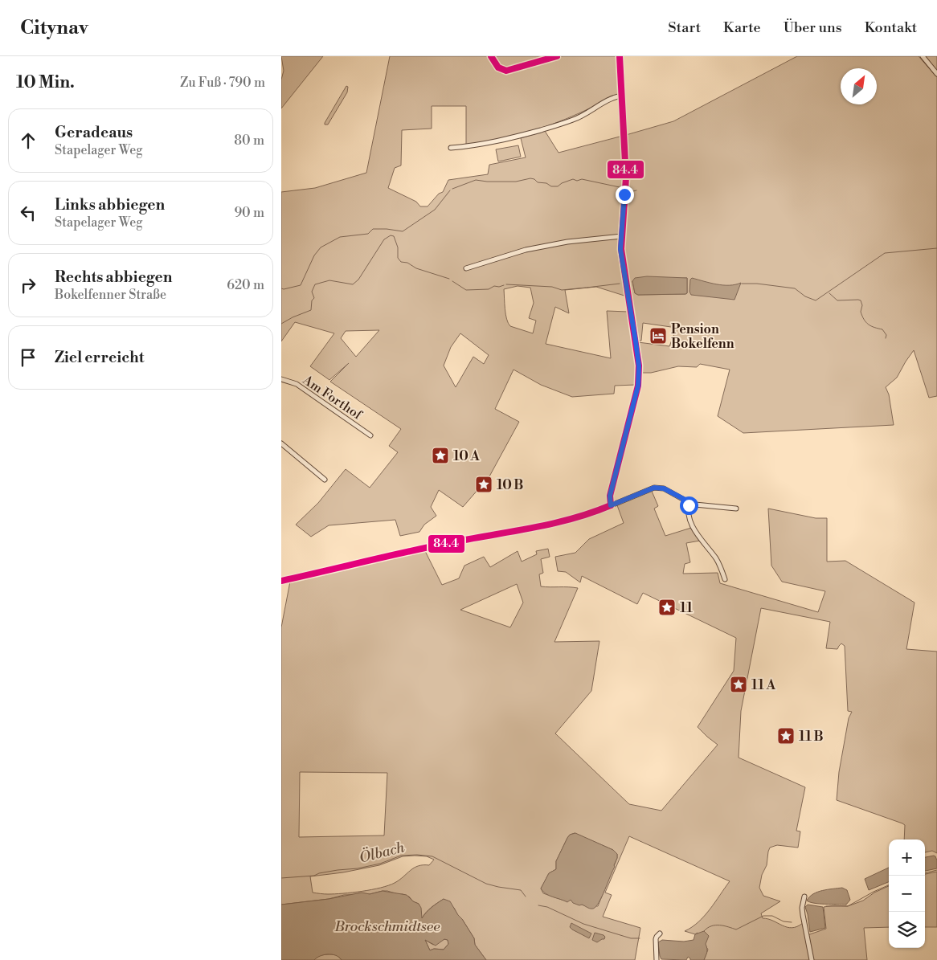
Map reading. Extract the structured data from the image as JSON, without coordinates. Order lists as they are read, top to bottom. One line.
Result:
{"streets":{"street":["Am Forthof"]},"water":["Ölbach","Brockschmidtsee"],"places":{"hotel":["Pension Bokelfenn"],"place":["10 A","10 B","11","11 A","11 B"]},"lines":["transit line 84.4"],"north":"top right","page":{"header":"Citynav","nav":["Start","Karte","Über uns","Kontakt"],"heading":["10 Min.","Zu Fuß · 790 m"],"list":[["Geradeaus","Stapelager Weg","80 m"],["Links abbiegen","Stapelager Weg","90 m"],["Rechts abbiegen","Bokelfenner Straße","620 m"],"Ziel erreicht"],"map_buttons":["+","−"]}}
